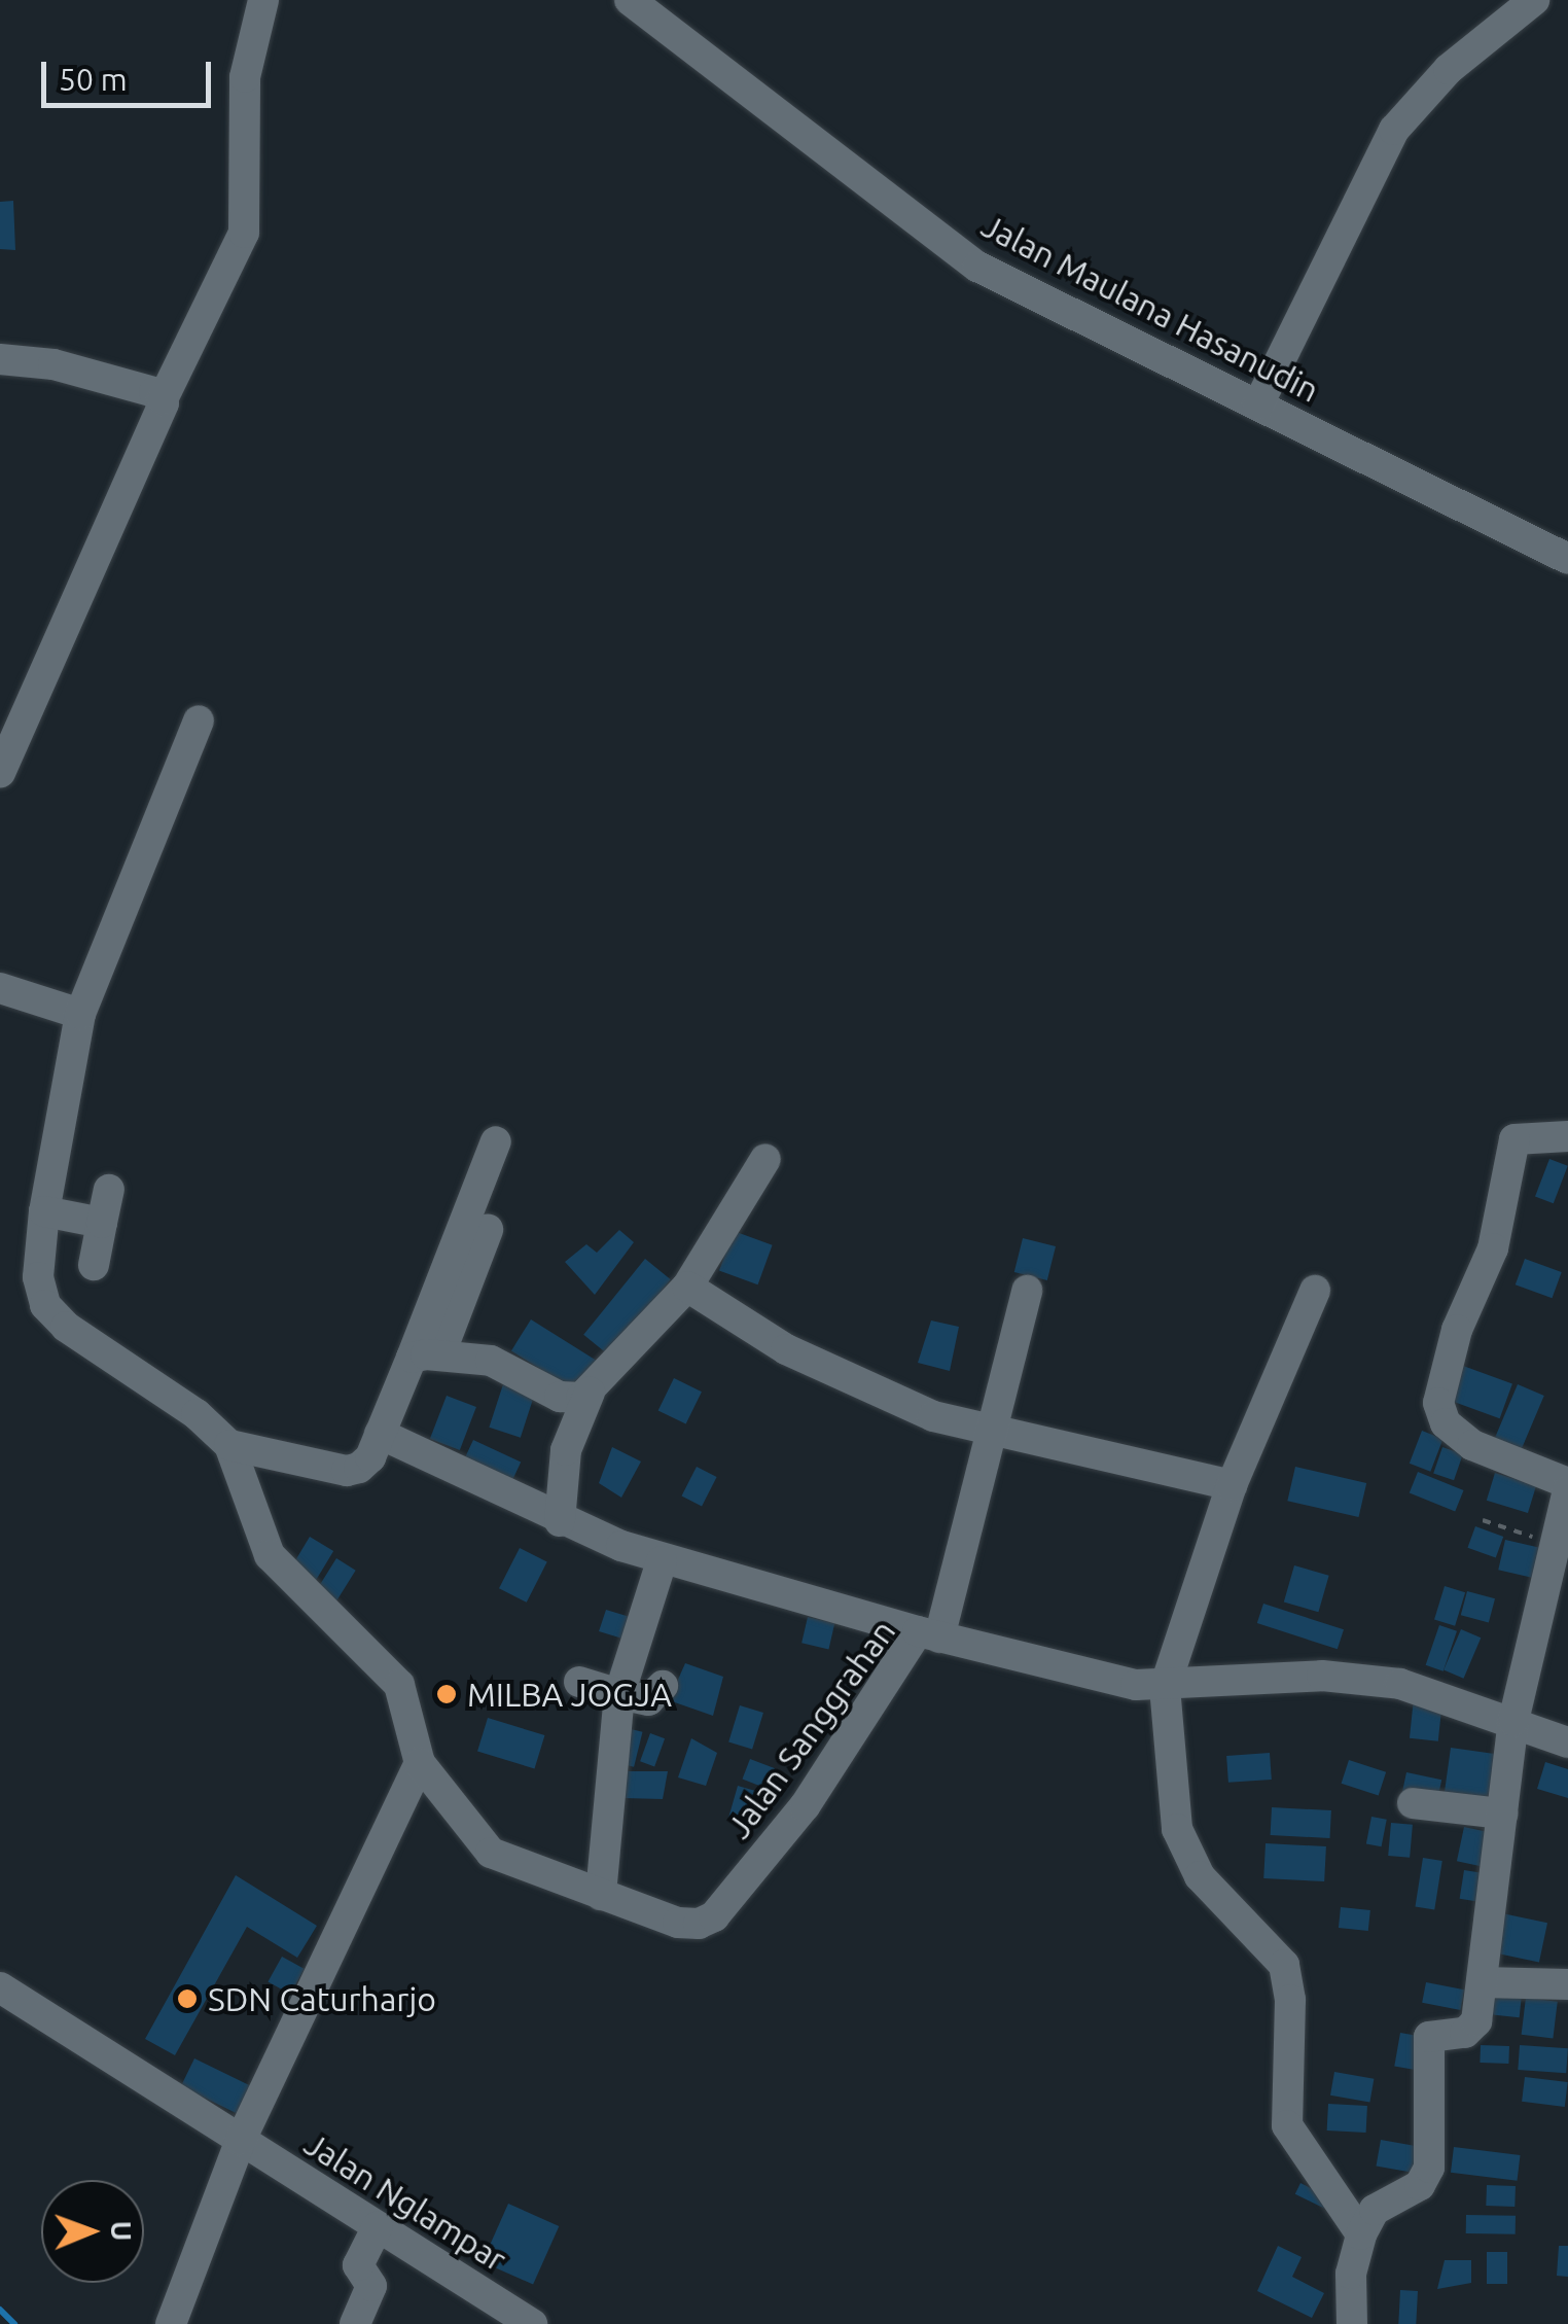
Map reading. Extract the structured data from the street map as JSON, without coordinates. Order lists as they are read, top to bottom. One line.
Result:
{"streets":{"street":["Jalan Maulana Hasanudin","Jalan Sanggrahan","Jalan Nglampar"]},"places":["MILBA JOGJA","SDN Caturharjo"],"scale_bar":"50 m","north":"right"}
